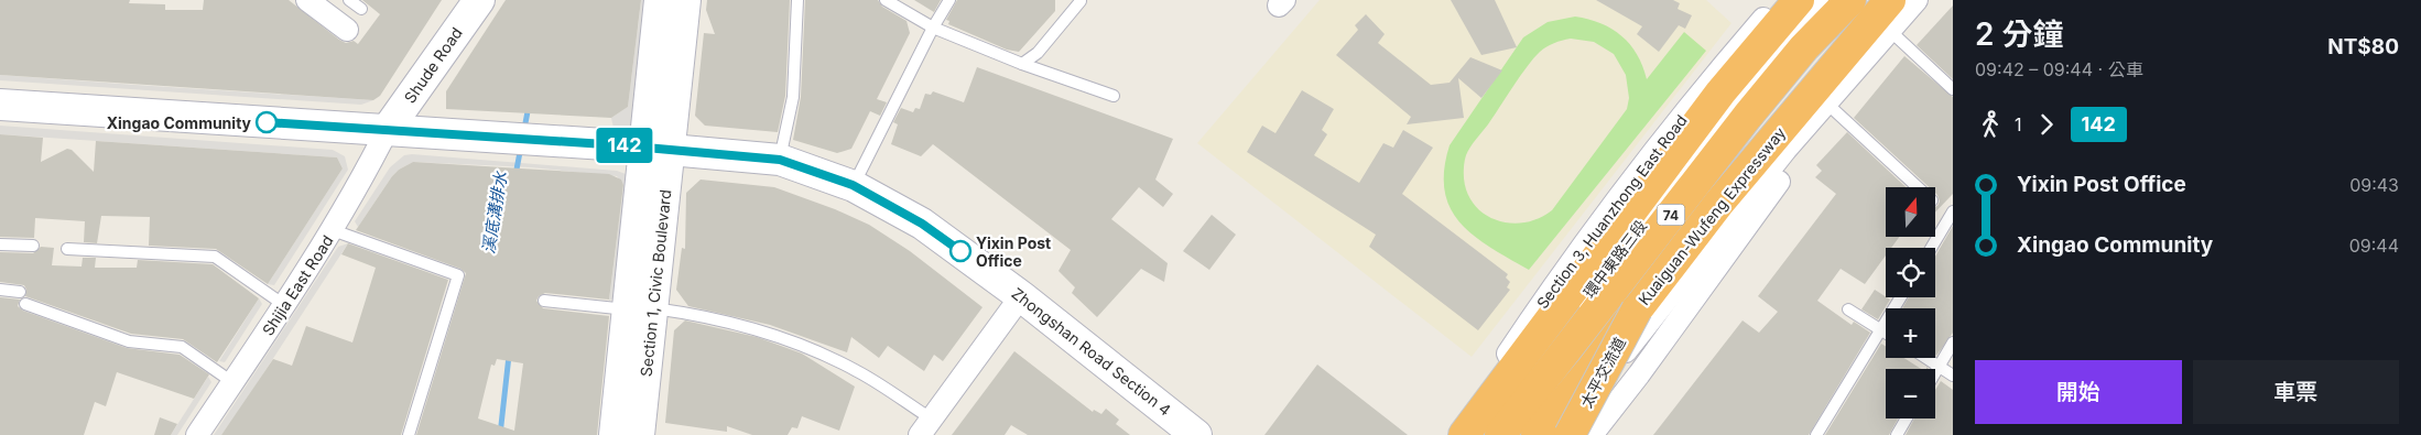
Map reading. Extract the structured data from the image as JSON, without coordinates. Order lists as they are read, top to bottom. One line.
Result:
{"streets":{"highway":["74","Kuaiguan-Wufeng Expressway","太平交流道"],"street":["Shude Road","Section 3, Huanzhong East Road","環中東路三段","Section 1, Civic Boulevard","Shijia East Road","Zhongshan Road Section 4"]},"crossings":[["Shude Road","Shijia East Road"],["Shude Road","Zhongshan Road Section 4"],["Section 3, Huanzhong East Road","74"],["Section 3, Huanzhong East Road","環中東路三段"],["74","環中東路三段"],["Kuaiguan-Wufeng Expressway","太平交流道"],["Section 1, Civic Boulevard","Zhongshan Road Section 4"],["Shijia East Road","Zhongshan Road Section 4"]],"water":["溪底溝排水"],"places":["Xingao Community","Yixin Post Office"],"lines":["bus line 142"],"north":"top","page":{"on_map":"142","heading":["2 分鐘","09:42 – 09:44 · 公車","NT$80"],"legs":["1","142"],"list":[{"name":"Yixin Post Office","value":"09:43"},{"name":"Xingao Community","value":"09:44"}],"map_buttons":["+","−"],"buttons":["開始","車票"]}}
